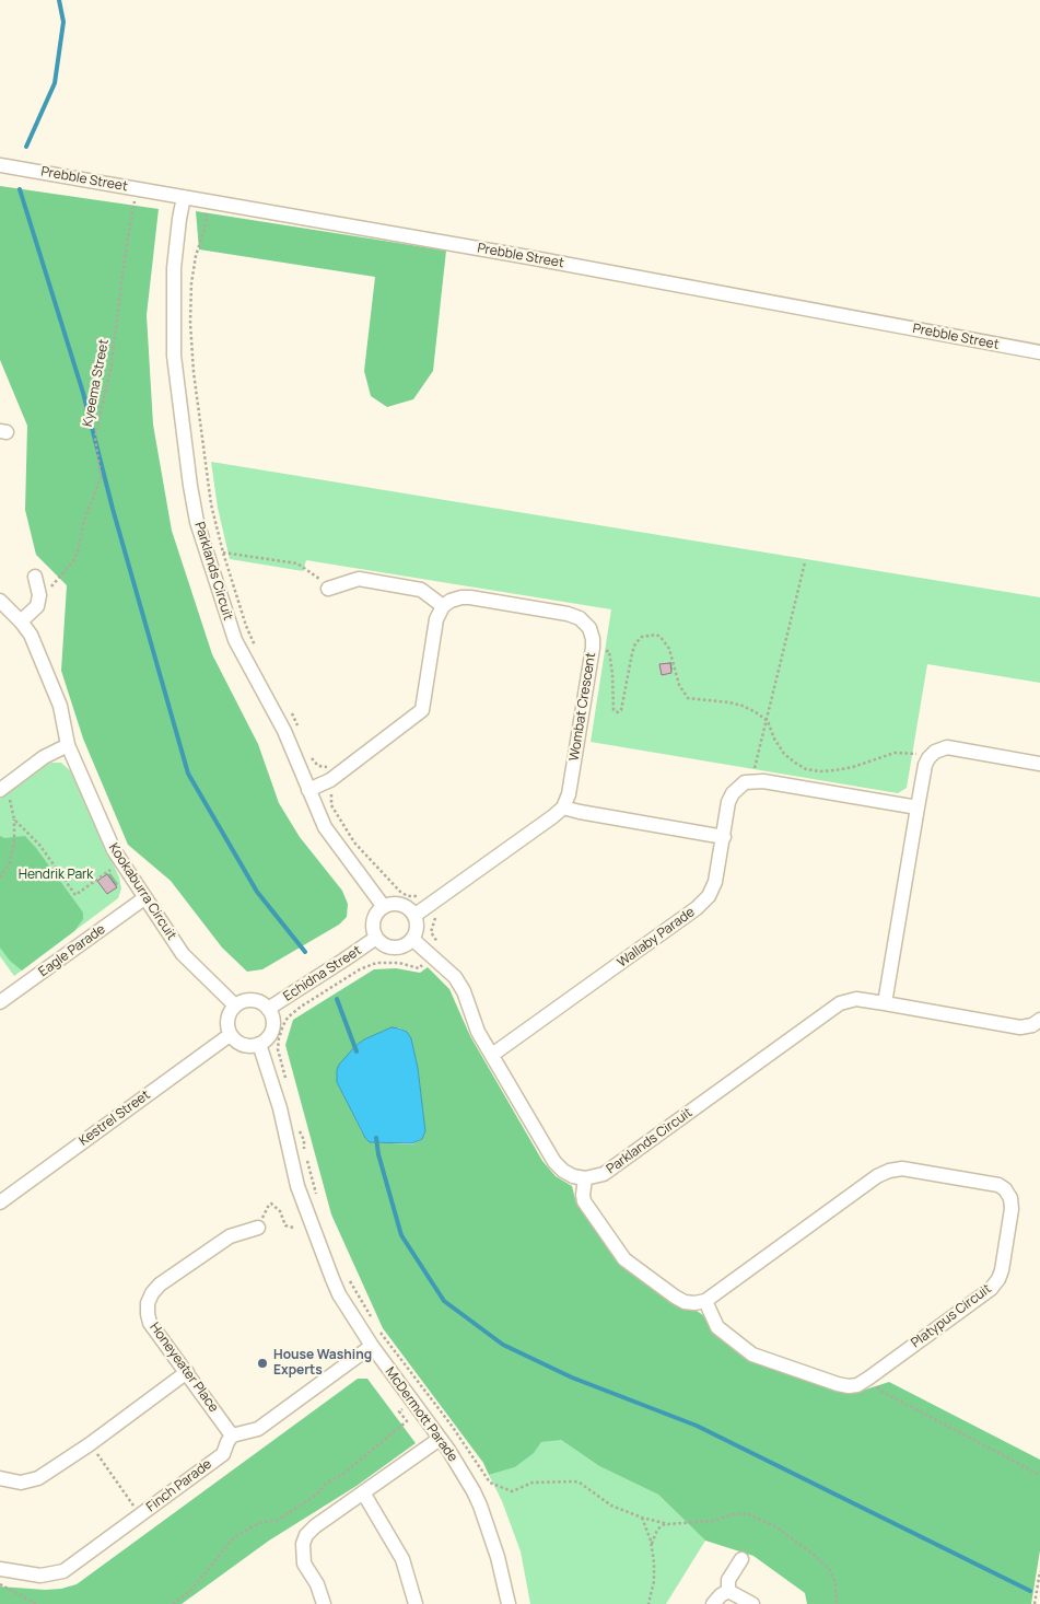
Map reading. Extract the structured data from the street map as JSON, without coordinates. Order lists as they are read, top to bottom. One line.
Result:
{"streets":{"street":["Prebble Street","Parklands Circuit","Wombat Crescent","Kookaburra Circuit","Wallaby Parade","Eagle Parade","Echidna Street","Kestrel Street","Platypus Circuit","Honeyeater Place","McDermott Parade","Finch Parade"],"path":["Kyeema Street"]},"crossings":[["Prebble Street","Kyeema Street"],["Prebble Street","Parklands Circuit"],["Parklands Circuit","Echidna Street"],["Kookaburra Circuit","Eagle Parade"],["Kookaburra Circuit","Echidna Street"],["Kookaburra Circuit","Kestrel Street"],["Kookaburra Circuit","McDermott Parade"],["Echidna Street","Kestrel Street"],["Echidna Street","McDermott Parade"],["Kestrel Street","McDermott Parade"],["Honeyeater Place","Finch Parade"]],"parks":["Hendrik Park"],"places":["House Washing Experts"]}
